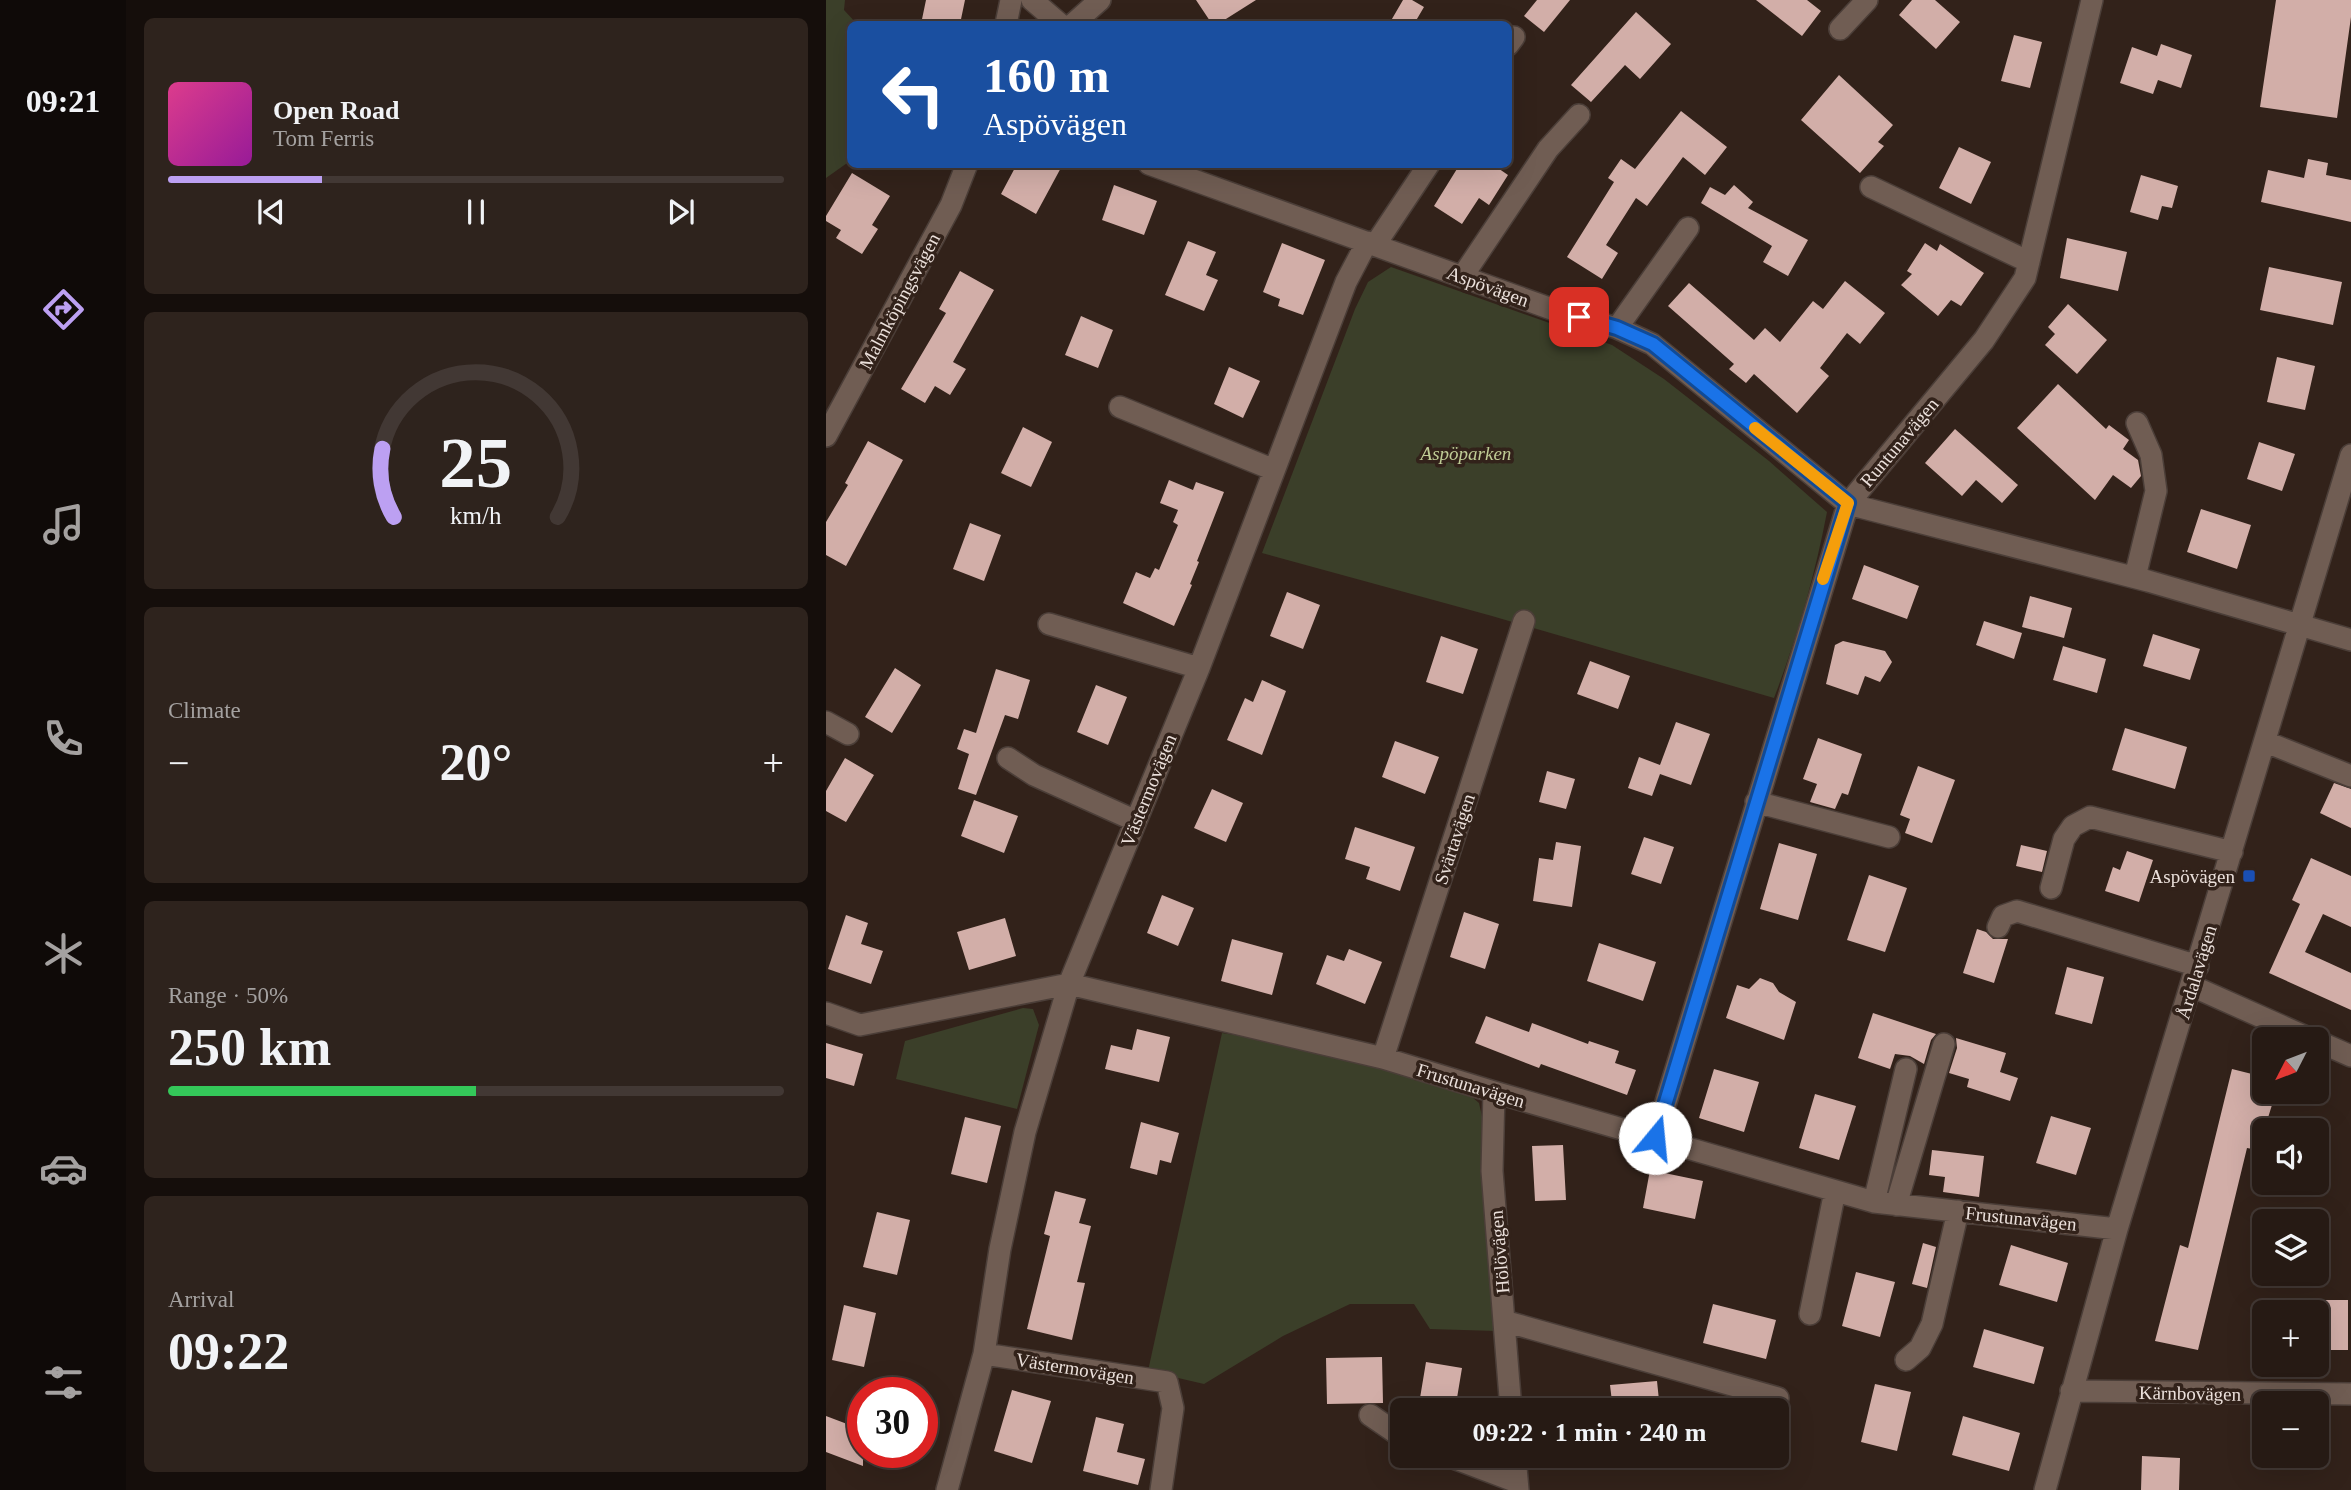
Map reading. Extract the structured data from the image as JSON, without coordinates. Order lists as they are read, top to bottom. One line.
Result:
{"streets":{"street":["Aspövägen","Malmköpingsvägen","Runtunavägen","Västermovägen","Svärtavägen","Årdalavägen","Frustunavägen","Hölövägen","Kärnbovägen"]},"crossings":[["Aspövägen","Runtunavägen"],["Aspövägen","Västermovägen"],["Aspövägen","Årdalavägen"],["Runtunavägen","Frustunavägen"],["Västermovägen","Frustunavägen"],["Svärtavägen","Frustunavägen"],["Årdalavägen","Frustunavägen"],["Årdalavägen","Kärnbovägen"],["Frustunavägen","Hölövägen"]],"parks":["Aspöparken"],"places":{"transit":["Aspövägen"]},"north":"bottom left","page":{"tabs":"09:21","turn":["160 m","Aspövägen"],"song":["Open Road","Tom Ferris"],"tile":["Climate",["Range · 50%","250 km"],["Arrival","09:22"]],"heat":["−","20°","+"],"map_buttons":["+","−"],"limit":"30","trip":"09:22 · 1 min · 240 m","gauge":["25","km/h"]}}
